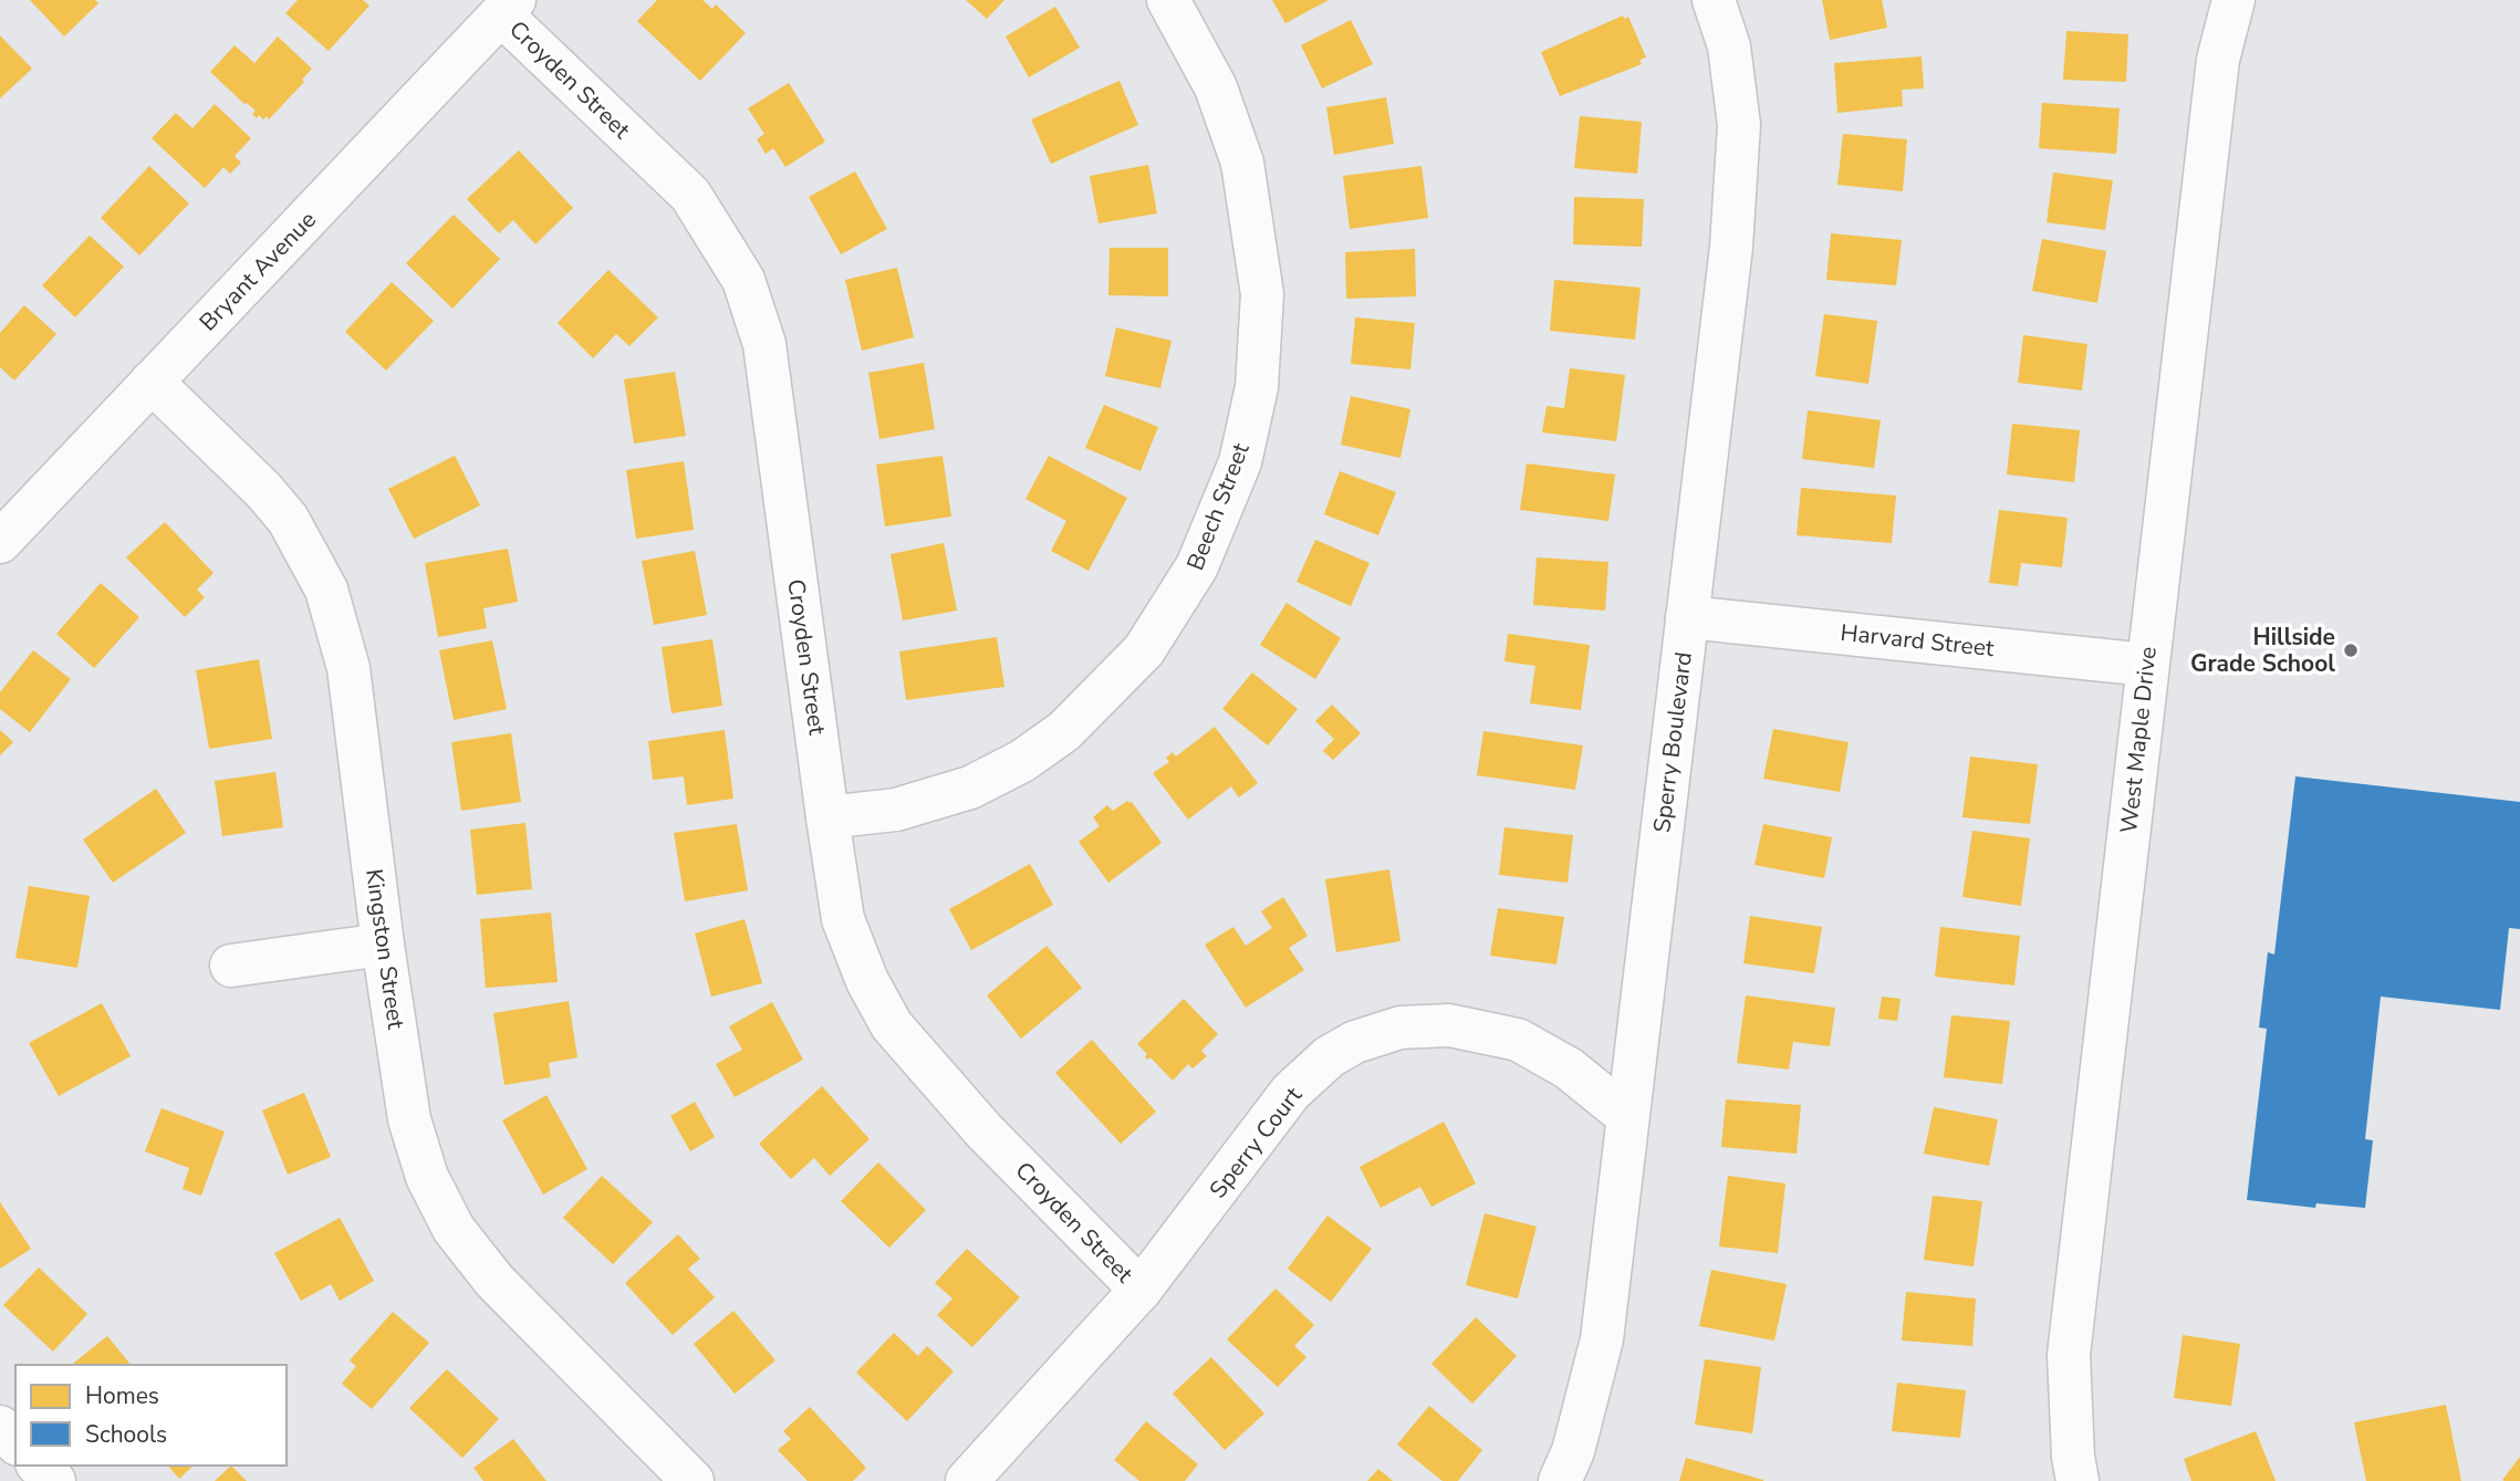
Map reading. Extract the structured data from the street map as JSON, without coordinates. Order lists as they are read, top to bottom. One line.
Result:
{"streets":{"street":["Croyden Street","Bryant Avenue","Beech Street","Harvard Street","West Maple Drive","Sperry Boulevard","Kingston Street","Sperry Court"]},"crossings":[["Croyden Street","Bryant Avenue"],["Croyden Street","Beech Street"],["Croyden Street","Sperry Court"],["Bryant Avenue","Kingston Street"],["Harvard Street","West Maple Drive"],["Harvard Street","Sperry Boulevard"],["Sperry Boulevard","Sperry Court"]],"places":["Hillside Grade School"],"legend":["Homes","Schools"]}
